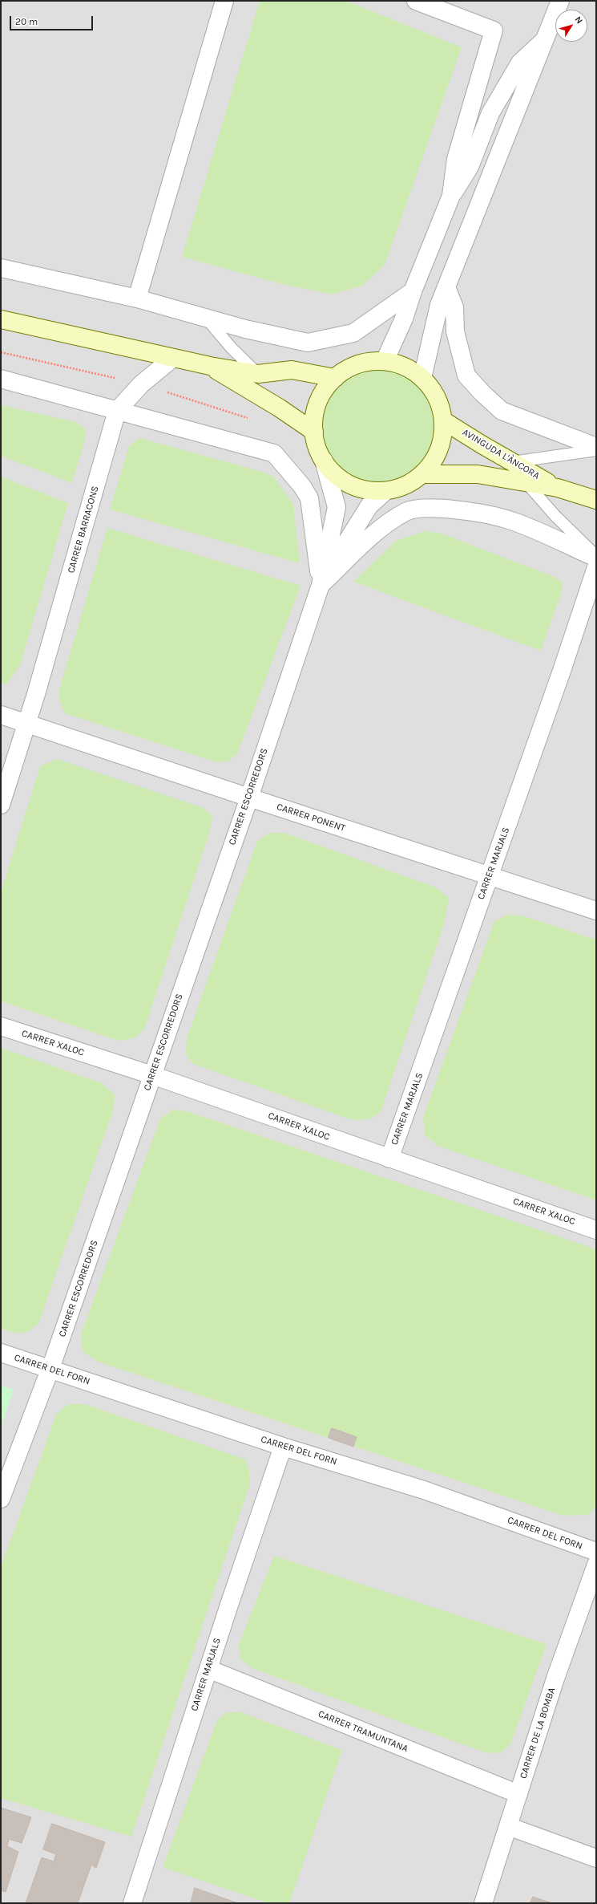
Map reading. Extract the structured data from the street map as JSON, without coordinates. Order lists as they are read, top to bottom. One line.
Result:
{"streets":{"street":["AVINGUDA L'ÀNCORA","CARRER BARRACONS","CARRER ESCORREDORS","CARRER PONENT","CARRER MARJALS","CARRER XALOC","CARRER DEL FORN","CARRER TRAMUNTANA","CARRER DE LA BOMBA"]},"crossings":[["CARRER BARRACONS","CARRER PONENT"],["CARRER ESCORREDORS","CARRER PONENT"],["CARRER ESCORREDORS","CARRER XALOC"],["CARRER ESCORREDORS","CARRER DEL FORN"],["CARRER PONENT","CARRER MARJALS"],["CARRER MARJALS","CARRER XALOC"],["CARRER MARJALS","CARRER DEL FORN"],["CARRER MARJALS","CARRER TRAMUNTANA"],["CARRER TRAMUNTANA","CARRER DE LA BOMBA"]],"scale_bar":"20 m","north":"top right"}
